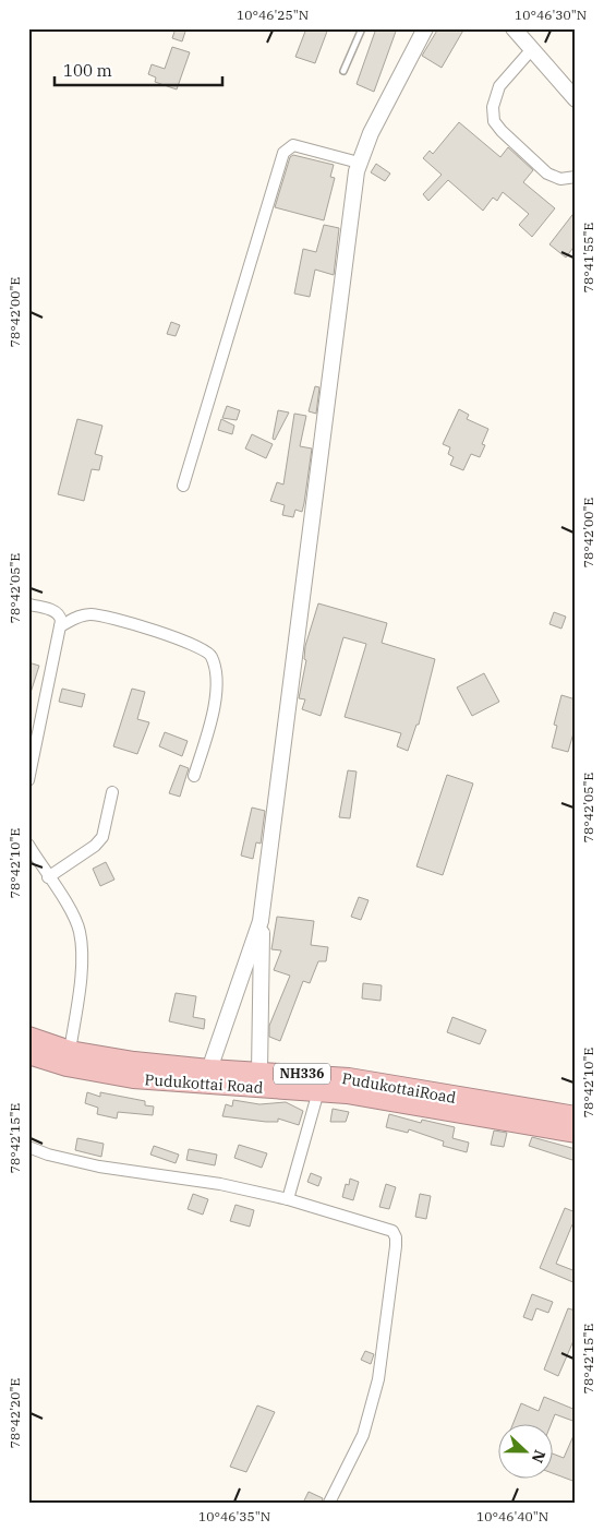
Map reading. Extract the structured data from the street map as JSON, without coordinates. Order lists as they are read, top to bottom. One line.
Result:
{"streets":{"highway":["NH336","Pudukottai Road","PudukottaiRoad"]},"scale_bar":"100 m","north":"right","coordinates":["10°46'25\"N","10°46'30\"N","78°41'55\"E","78°42'00\"E","78°42'05\"E","78°42'10\"E","78°42'15\"E","78°42'20\"E","10°46'35\"N","10°46'40\"N"]}
